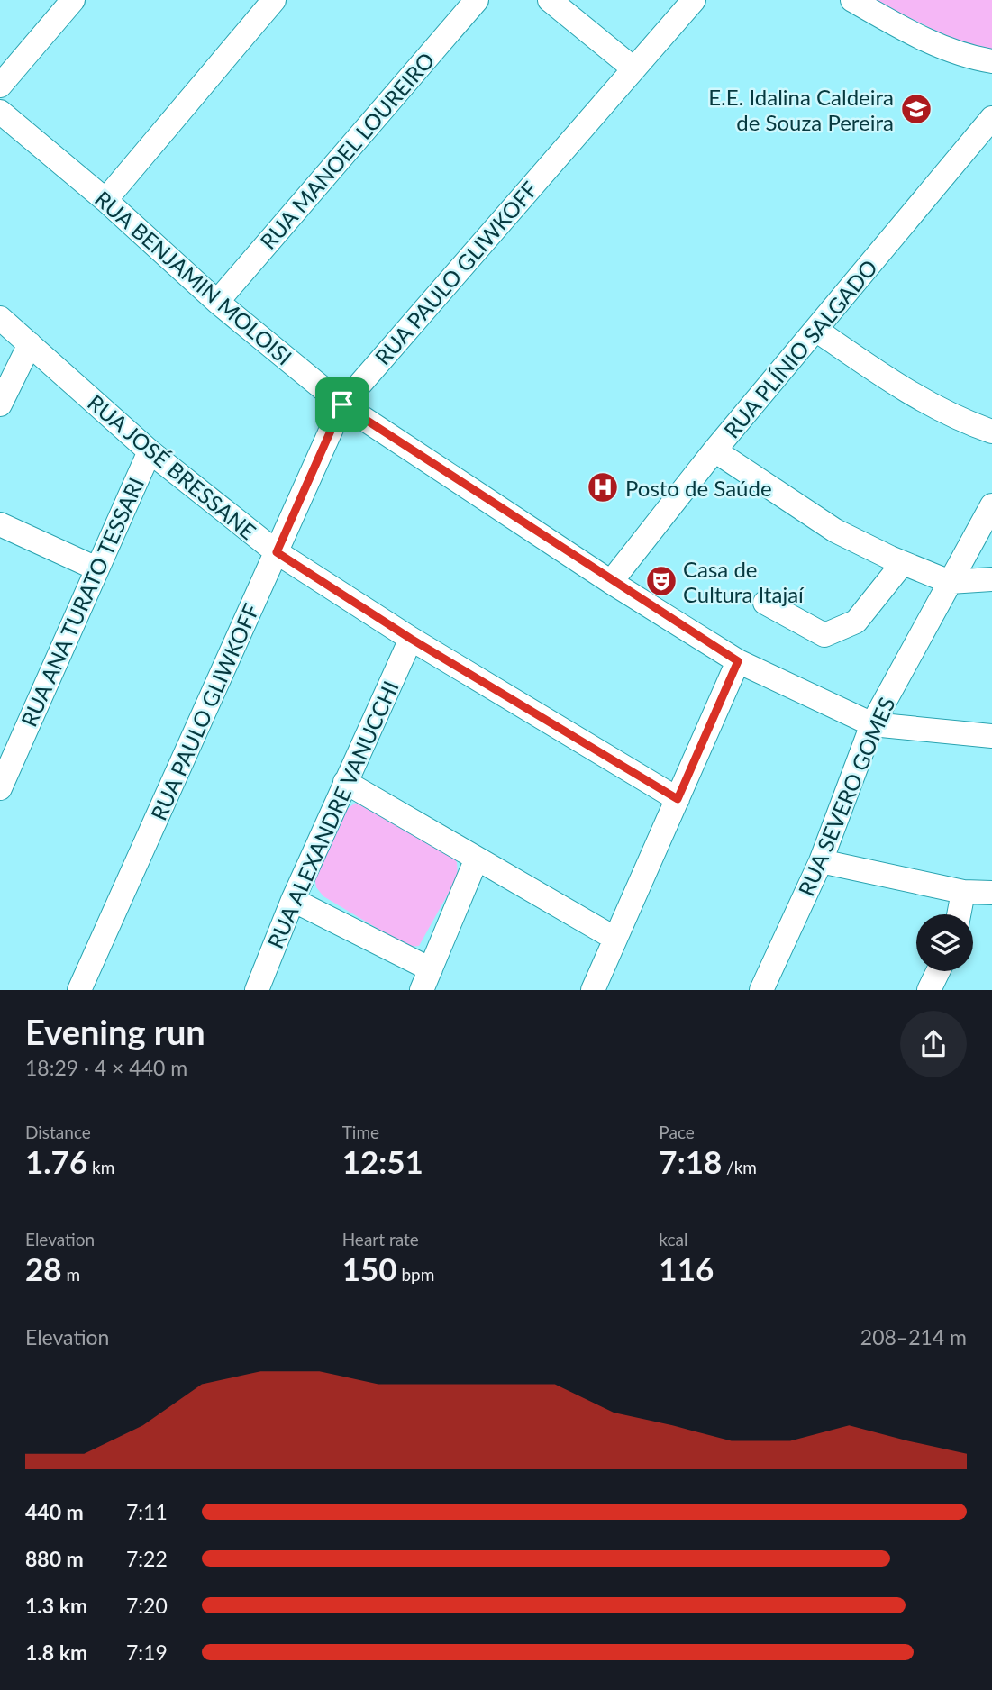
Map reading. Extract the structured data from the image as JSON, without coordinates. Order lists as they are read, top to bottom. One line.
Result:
{"streets":{"street":["RUA MANOEL LOUREIRO","RUA PAULO GLIWKOFF","RUA BENJAMIN MOLOISI","RUA PLÍNIO SALGADO","RUA JOSÉ BRESSANE","RUA ANA TURATO TESSARI","RUA SEVERO GOMES","RUA ALEXANDRE VANUCCHI"]},"crossings":[["RUA MANOEL LOUREIRO","RUA BENJAMIN MOLOISI"],["RUA PAULO GLIWKOFF","RUA BENJAMIN MOLOISI"],["RUA PAULO GLIWKOFF","RUA JOSÉ BRESSANE"],["RUA BENJAMIN MOLOISI","RUA PLÍNIO SALGADO"],["RUA BENJAMIN MOLOISI","RUA SEVERO GOMES"],["RUA JOSÉ BRESSANE","RUA ANA TURATO TESSARI"],["RUA JOSÉ BRESSANE","RUA ALEXANDRE VANUCCHI"]],"places":{"school or university":["E.E. Idalina Caldeira de Souza Pereira"],"hospital":["Posto de Saúde"],"theatre":["Casa de Cultura Itajaí"]},"page":{"heading":["Evening run","18:29 · 4 × 440 m"],"stats":[["Distance","1.76 km"],["Time","12:51"],["Pace","7:18 /km"],["Elevation","28 m"],["Heart rate","150 bpm"],["kcal","116"]],"chart":["Elevation","208–214 m"],"list":[{"name":"440 m","note":"7:11"},{"name":"880 m","note":"7:22"},{"name":"1.3 km","note":"7:20"},{"name":"1.8 km","note":"7:19"}]}}
